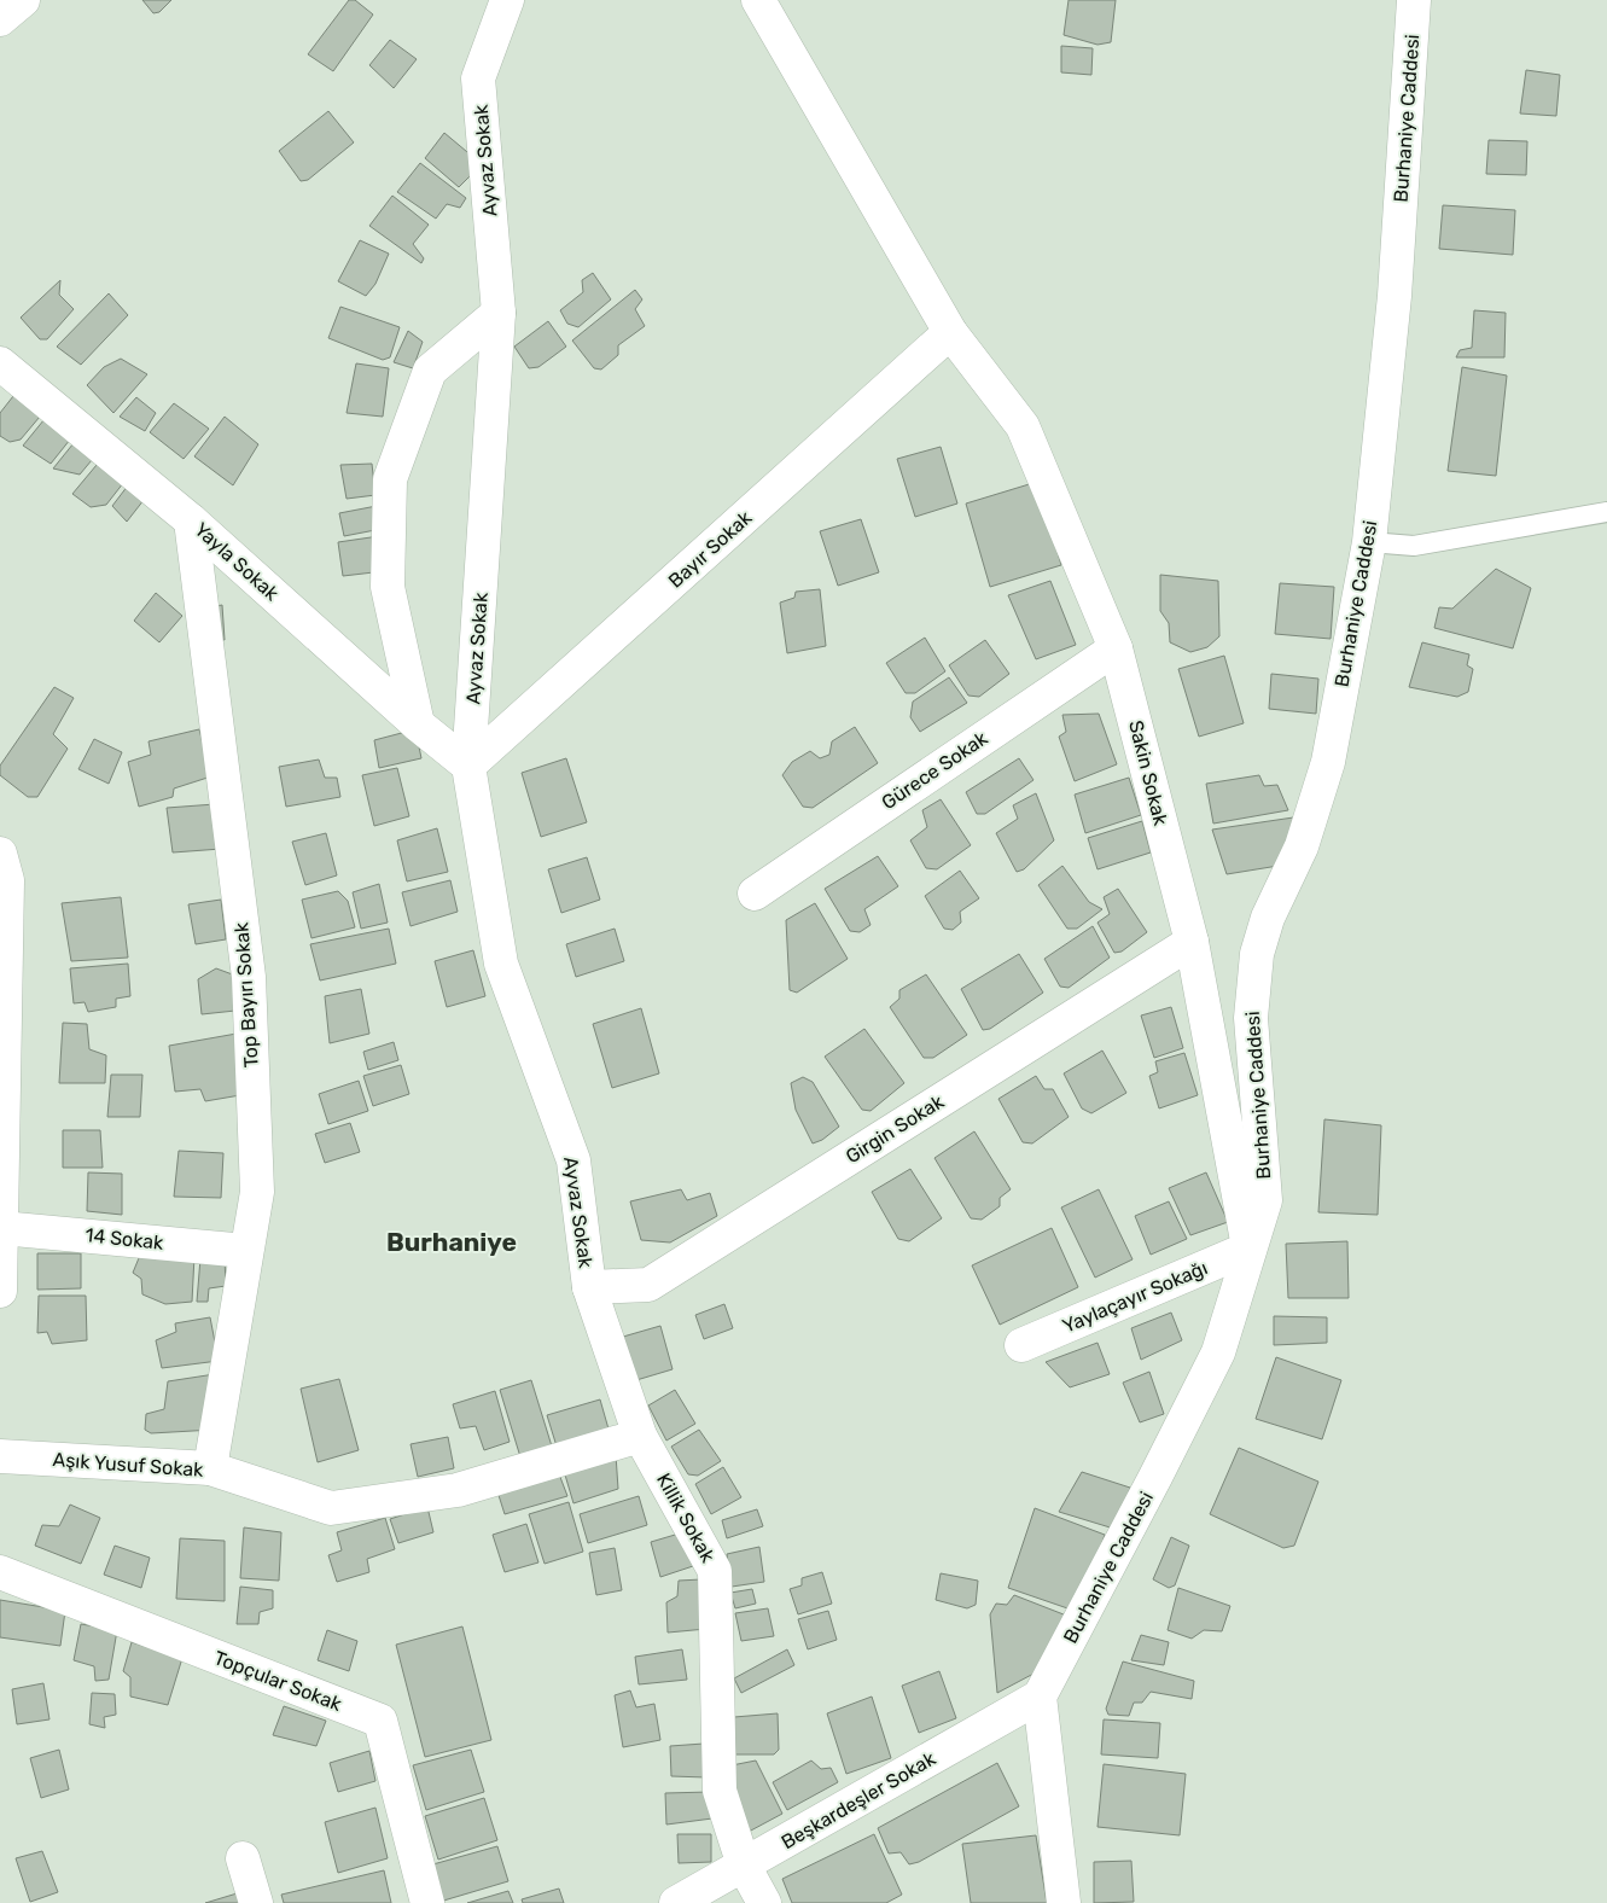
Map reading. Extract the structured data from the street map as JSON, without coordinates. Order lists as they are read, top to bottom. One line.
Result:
{"streets":{"street":["Burhaniye Caddesi","Ayvaz Sokak","Bayır Sokak","Yayla Sokak","Gürece Sokak","Sakin Sokak","Top Bayırı Sokak","Girgin Sokak","14 Sokak","Yaylaçayır Sokağı","Aşık Yusuf Sokak","Killik Sokak","Topçular Sokak","Beşkardeşler Sokak"]},"crossings":[["Burhaniye Caddesi","Sakin Sokak"],["Burhaniye Caddesi","Yaylaçayır Sokağı"],["Burhaniye Caddesi","Beşkardeşler Sokak"],["Ayvaz Sokak","Bayır Sokak"],["Ayvaz Sokak","Yayla Sokak"],["Ayvaz Sokak","Girgin Sokak"],["Ayvaz Sokak","Killik Sokak"],["Bayır Sokak","Yayla Sokak"],["Bayır Sokak","Sakin Sokak"],["Yayla Sokak","Top Bayırı Sokak"],["Gürece Sokak","Sakin Sokak"],["Sakin Sokak","Girgin Sokak"],["Sakin Sokak","Yaylaçayır Sokağı"],["Top Bayırı Sokak","14 Sokak"],["Top Bayırı Sokak","Aşık Yusuf Sokak"],["Girgin Sokak","Killik Sokak"],["Aşık Yusuf Sokak","Killik Sokak"],["Killik Sokak","Beşkardeşler Sokak"]],"districts":["Burhaniye"]}
